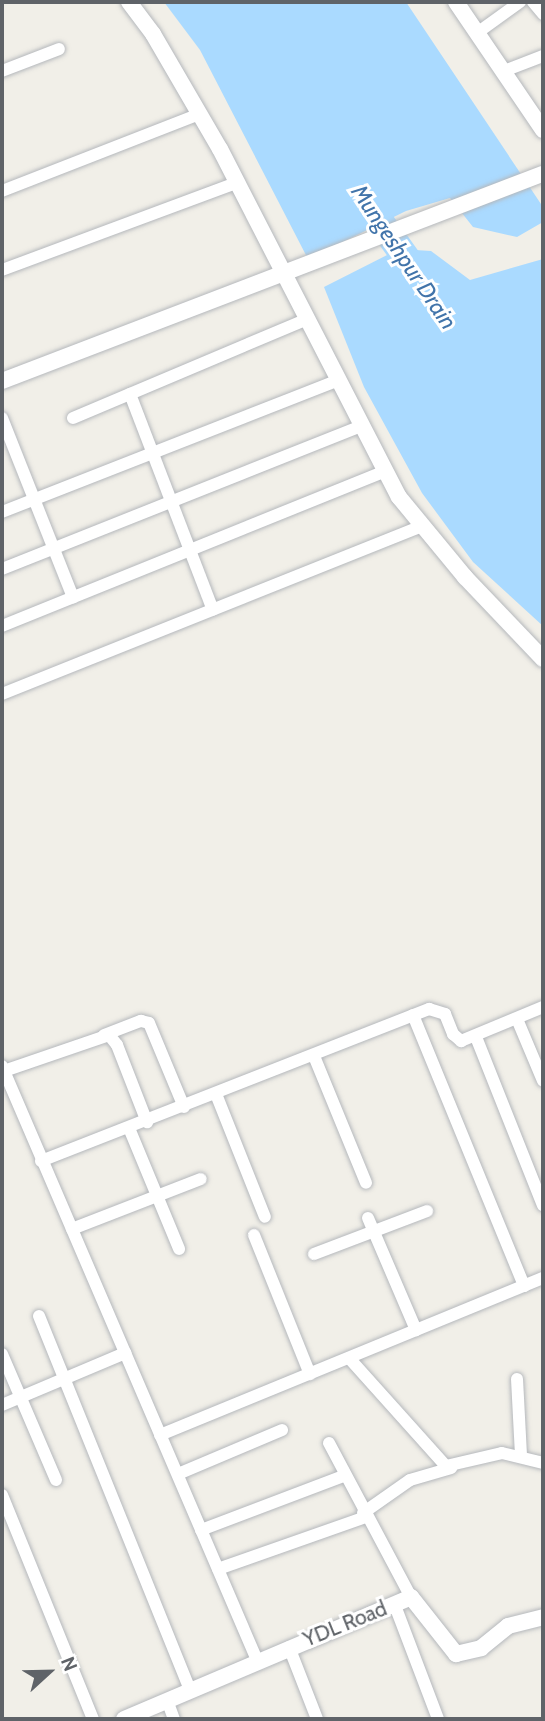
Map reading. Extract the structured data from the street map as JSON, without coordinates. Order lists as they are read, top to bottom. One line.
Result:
{"streets":{"street":["YDL Road"]},"water":["Mungeshpur Drain"],"north":"right"}
